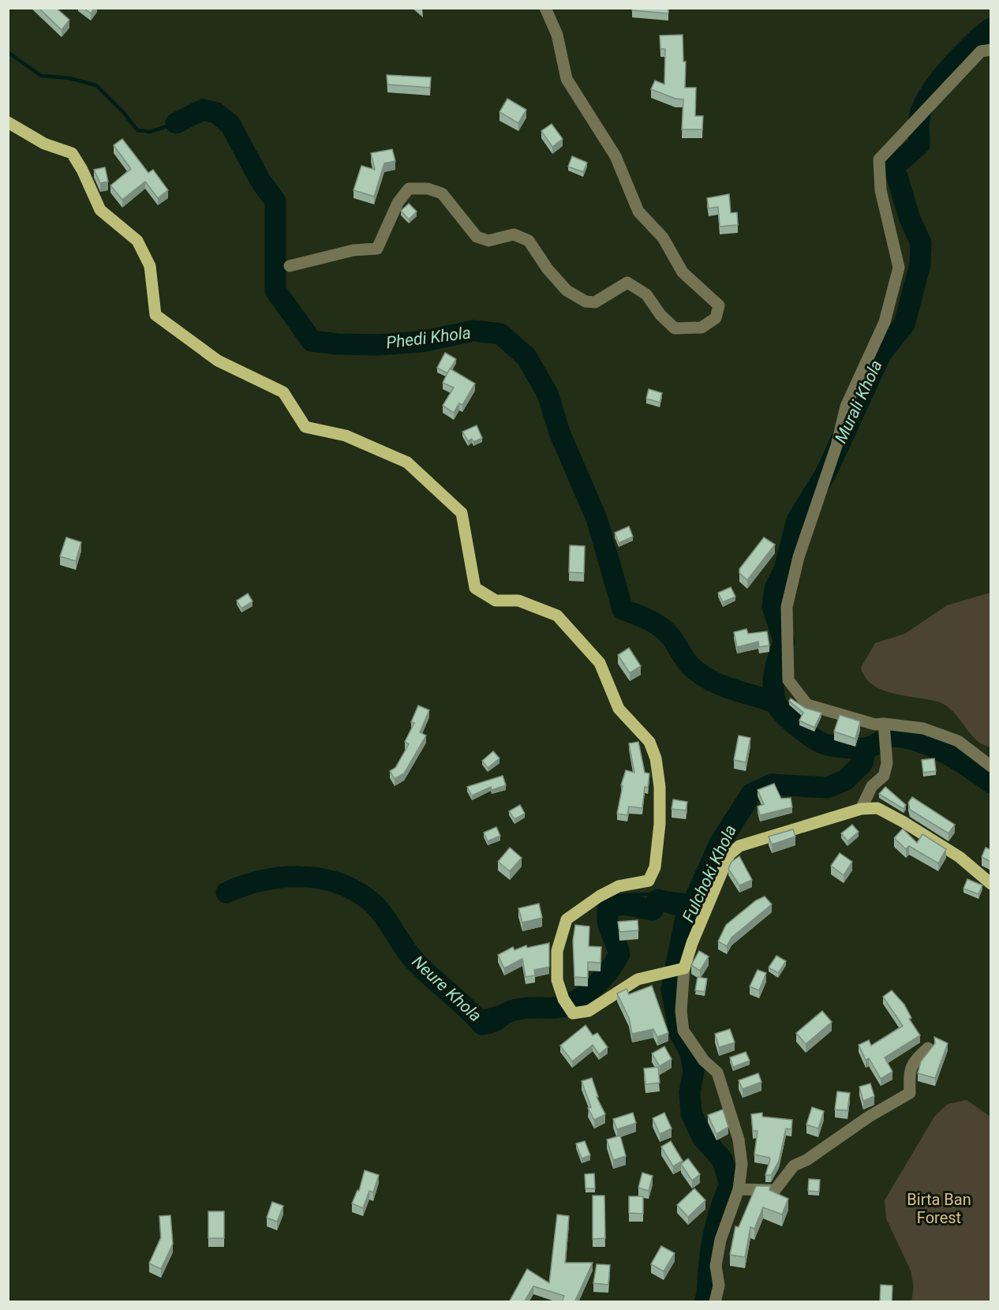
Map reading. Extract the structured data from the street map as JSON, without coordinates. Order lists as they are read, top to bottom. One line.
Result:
{"water":["Phedi Khola","Murali Khola","Fulchoki Khola","Neure Khola"],"parks":["Birta Ban Forest"]}
